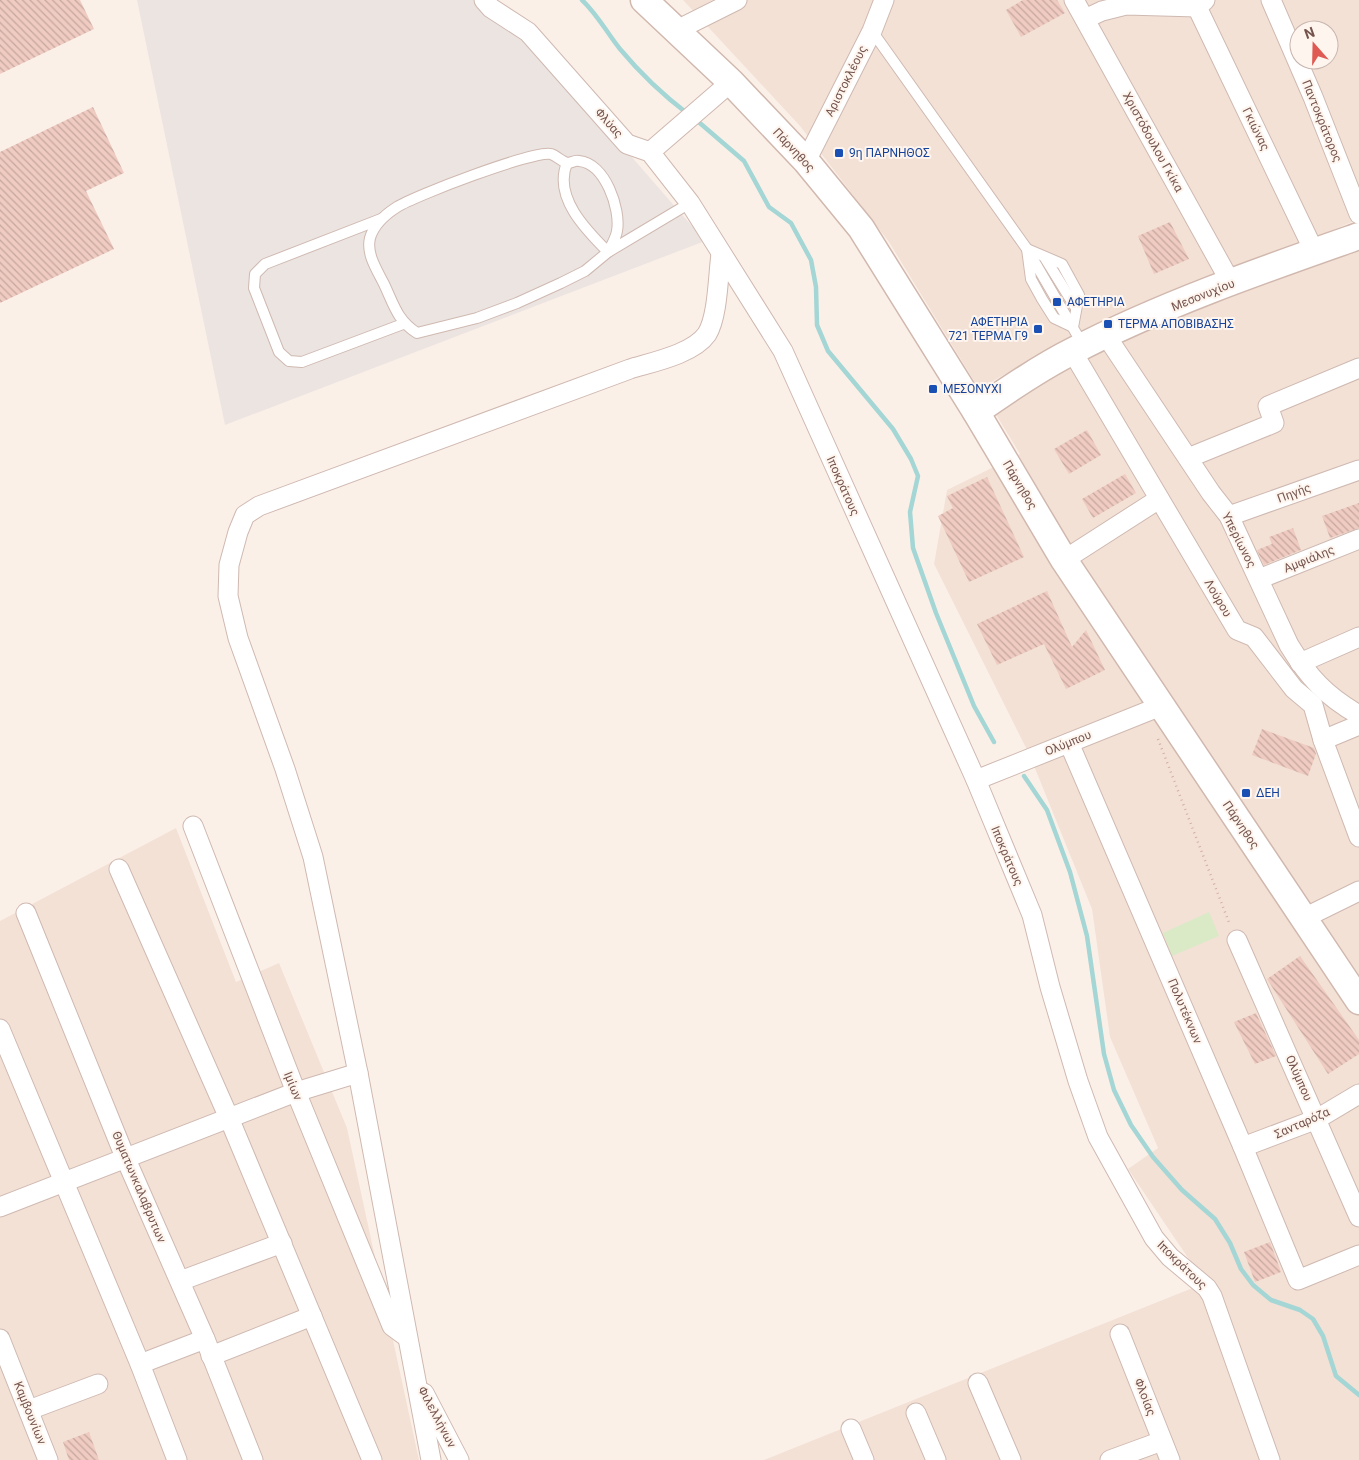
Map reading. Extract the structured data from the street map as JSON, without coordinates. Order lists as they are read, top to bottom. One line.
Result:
{"streets":{"main road":["Πάρνηθος","Μεσονυχίου"],"street":["Αριστοκλέους","Παντοκράτορος","Φλύας","Γκιώνας","Χριστόδουλου Γκίκα","Ιποκράτους","Πηγής","Υπερίωνος","Αμφιάλης","Λούρου","Ολύμπου","Πολυτέκνων","Ιμίων","Σανταρόζα","Θυματωνκαλαβρυτων","Φλοίας","Καμβουνίων","Φιλελλήνων"]},"crossings":[["Αριστοκλέους","Πάρνηθος"],["Γκιώνας","Χριστόδουλου Γκίκα"],["Γκιώνας","Μεσονυχίου"],["Χριστόδουλου Γκίκα","Μεσονυχίου"],["Πάρνηθος","Μεσονυχίου"],["Πάρνηθος","Ολύμπου"],["Μεσονυχίου","Υπερίωνος"],["Μεσονυχίου","Λούρου"],["Ιποκράτους","Ολύμπου"],["Πηγής","Υπερίωνος"],["Υπερίωνος","Αμφιάλης"],["Υπερίωνος","Λούρου"],["Ολύμπου","Πολυτέκνων"],["Ολύμπου","Σανταρόζα"],["Πολυτέκνων","Σανταρόζα"]],"places":{"transit":["9η ΠΑΡΝΗΘΟΣ","ΑΦΕΤΗΡΙΑ","ΤΕΡΜΑ ΑΠΟΒΙΒΑΣΗΣ","ΑΦΕΤΗΡΙΑ 721 ΤΕΡΜΑ Γ9","ΜΕΣΟΝΥΧΙ","ΔΕΗ"]},"north":"top"}
